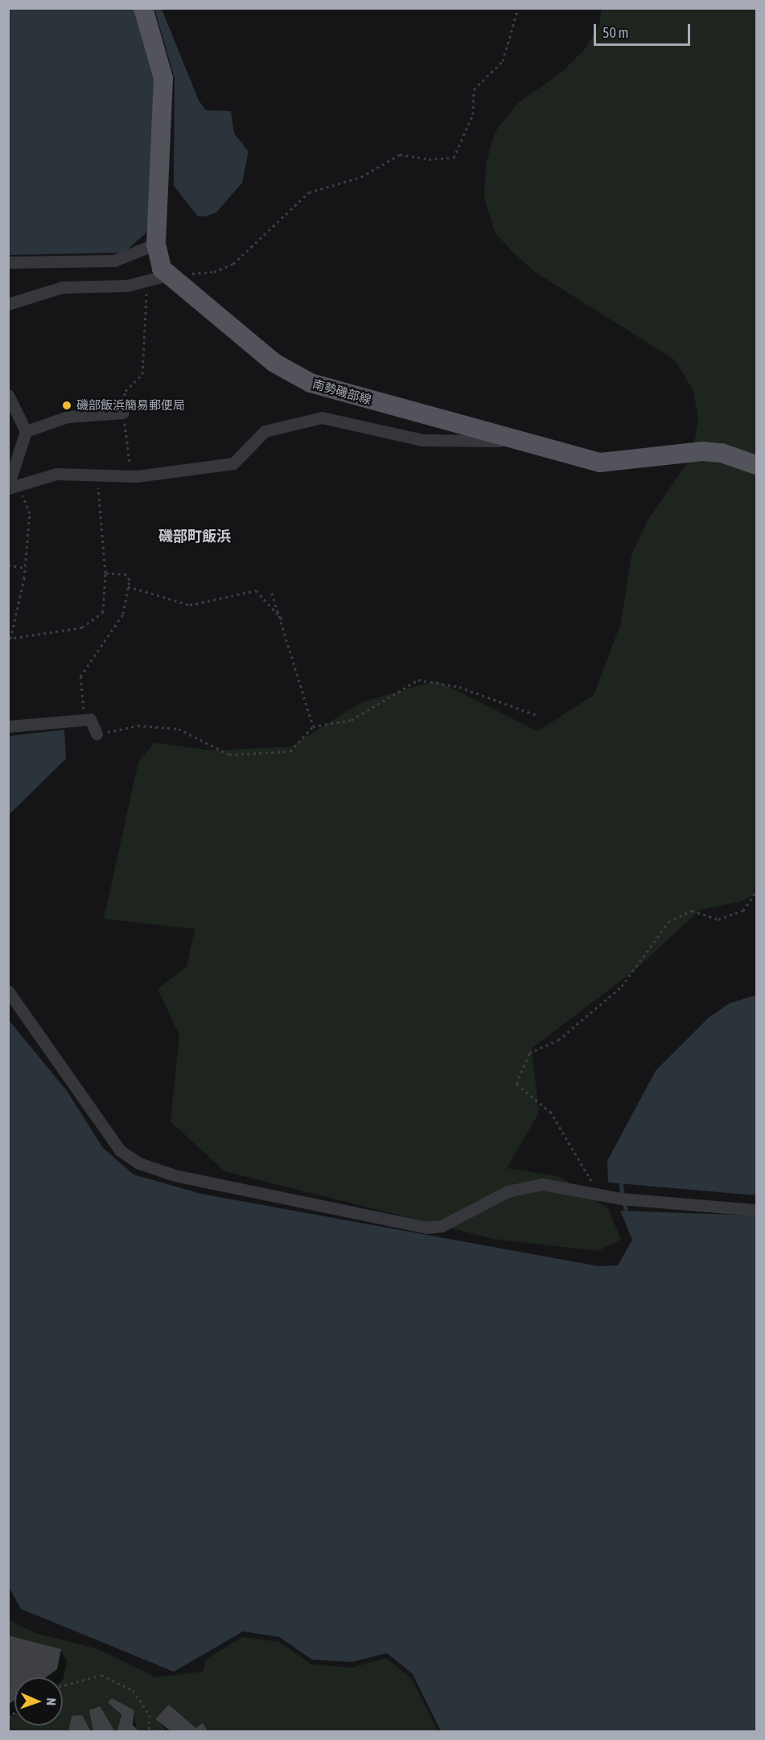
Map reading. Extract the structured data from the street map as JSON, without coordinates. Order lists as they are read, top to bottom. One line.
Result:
{"streets":{"main road":["南勢磯部線"]},"districts":["磯部町飯浜"],"places":["磯部飯浜簡易郵便局"],"scale_bar":"50 m","north":"right"}
